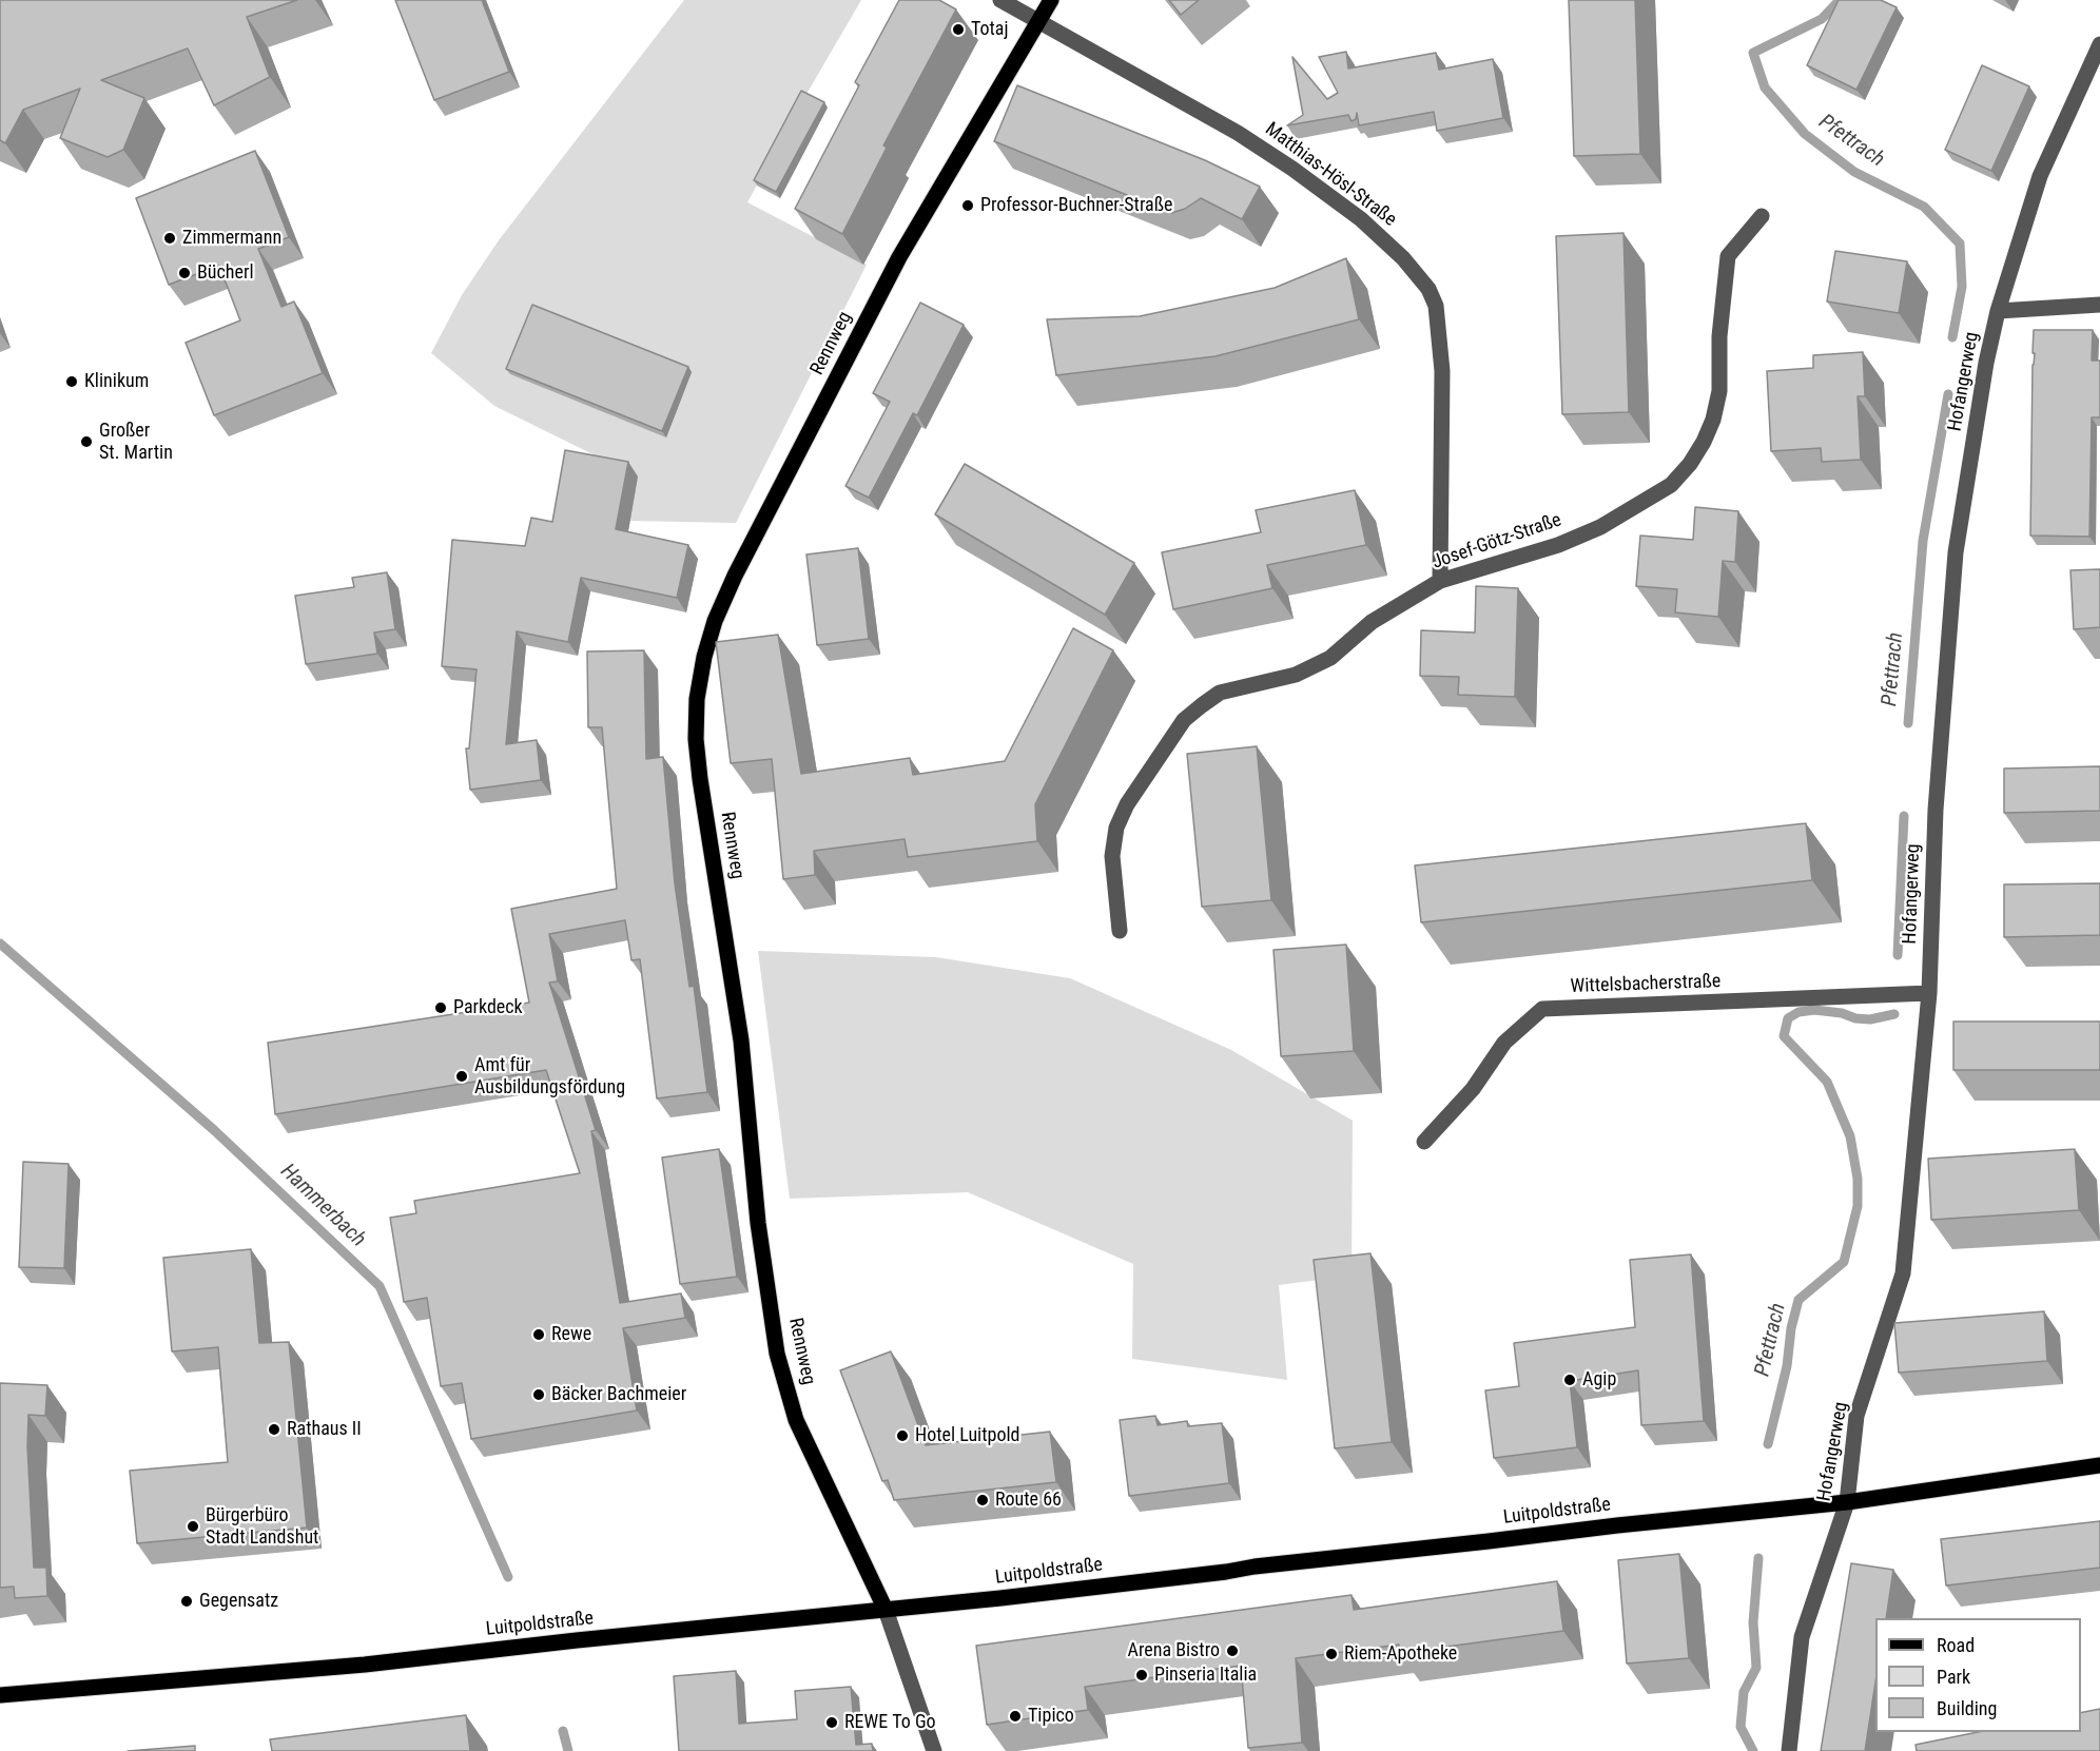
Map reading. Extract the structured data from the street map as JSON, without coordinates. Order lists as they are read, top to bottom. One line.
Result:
{"streets":{"main road":["Rennweg","Luitpoldstraße"],"street":["Matthias-Hösl-Straße","Hofangerweg","Josef-Götz-Straße","Wittelsbacherstraße"]},"crossings":[["Matthias-Hösl-Straße","Rennweg"],["Matthias-Hösl-Straße","Josef-Götz-Straße"],["Rennweg","Luitpoldstraße"],["Hofangerweg","Wittelsbacherstraße"],["Hofangerweg","Luitpoldstraße"]],"water":["Pfettrach","Hammerbach"],"places":["Totaj","Professor-Buchner-Straße","Zimmermann","Bücherl","Klinikum","Großer St. Martin","Parkdeck","Amt für Ausbildungsfördung","Rewe","Agip","Bäcker Bachmeier","Rathaus II","Hotel Luitpold","Route 66","Bürgerbüro Stadt Landshut","Gegensatz","Arena Bistro","Riem-Apotheke","Pinseria Italia","Tipico","REWE To Go"],"legend":["Road","Park","Building"]}
